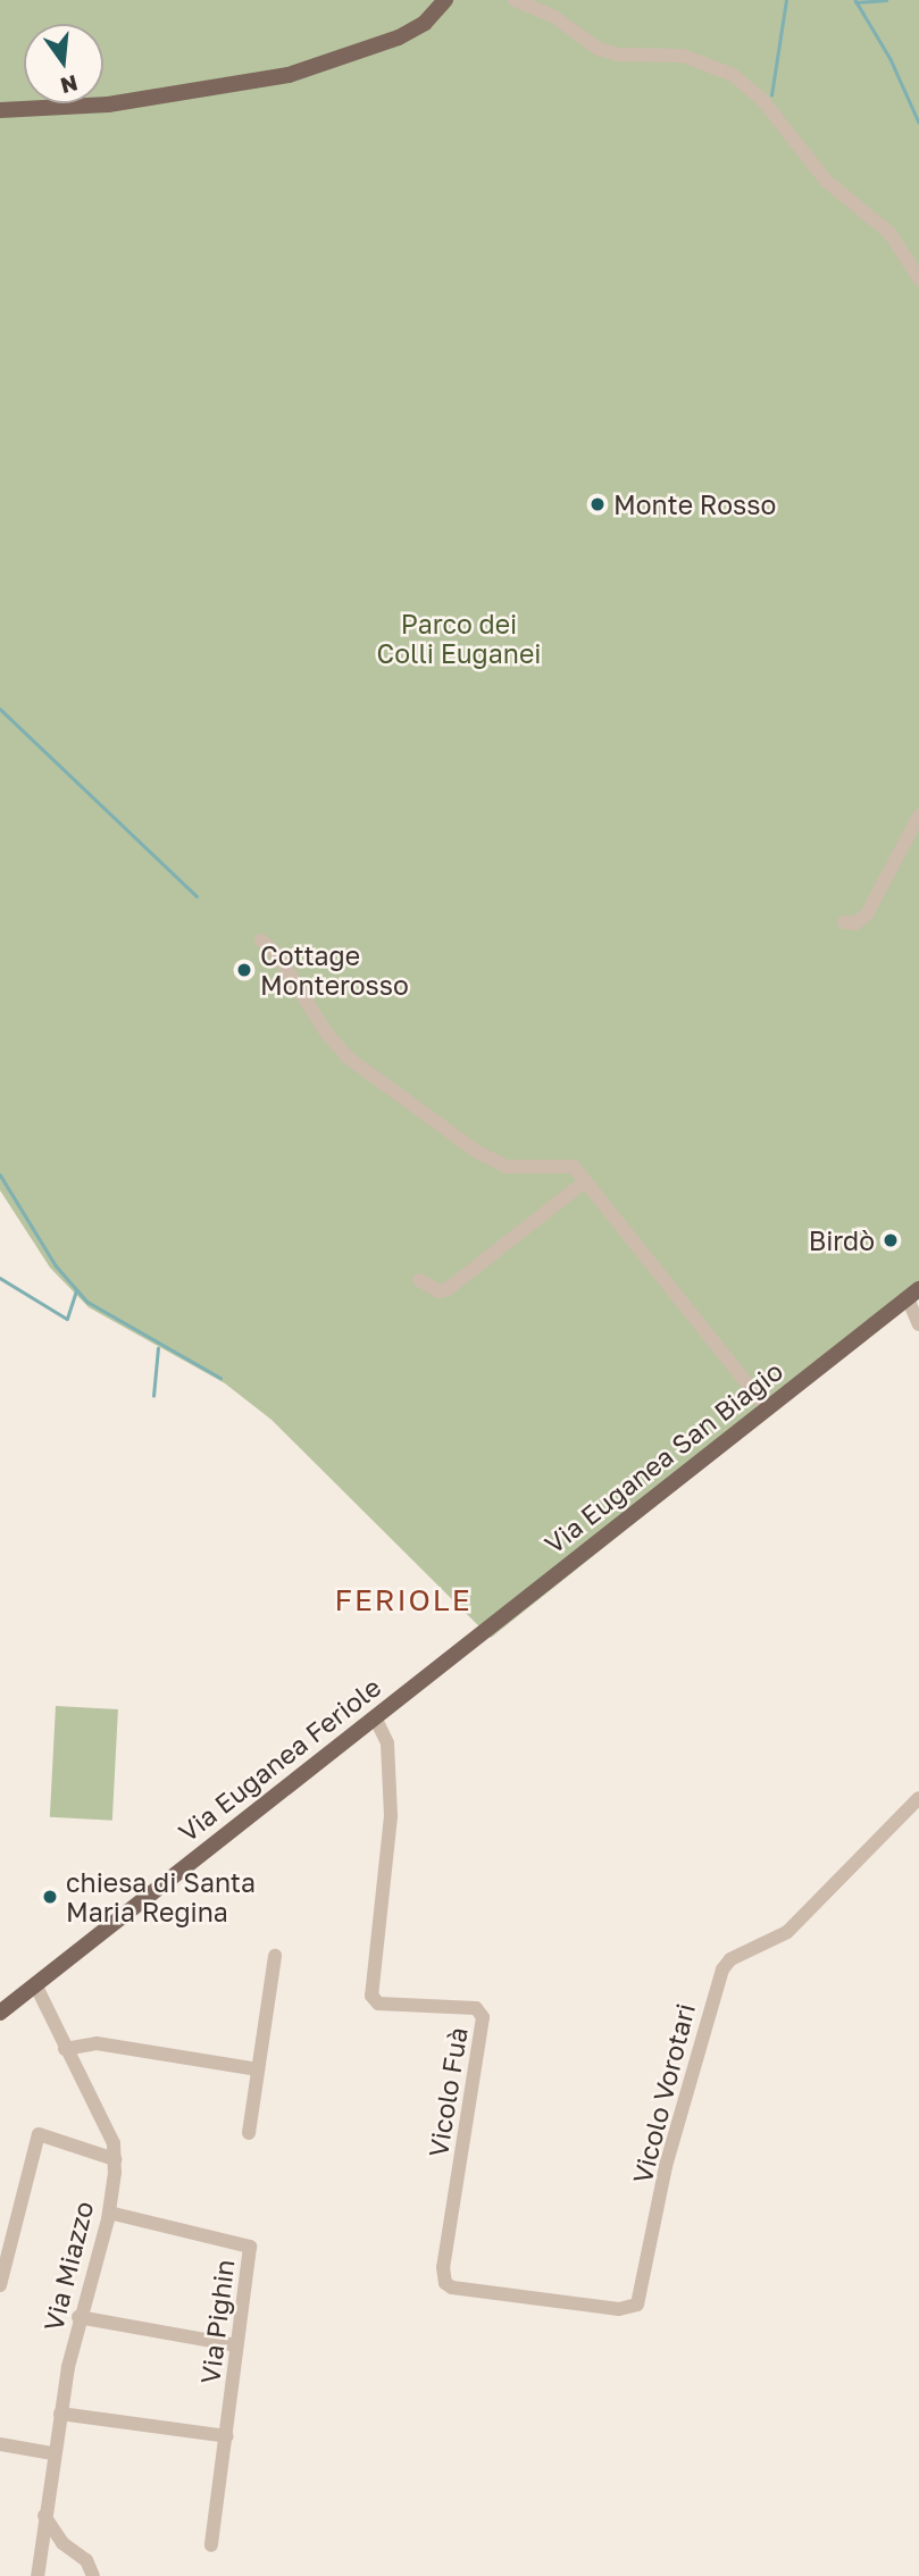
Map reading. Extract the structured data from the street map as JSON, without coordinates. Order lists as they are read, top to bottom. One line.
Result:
{"streets":{"main road":["Via Euganea San Biagio","Via Euganea Feriole"],"street":["Vicolo Fuà","Vicolo Vorotari","Via Miazzo","Via Pighin"]},"crossings":[["Via Euganea San Biagio","Via Euganea Feriole"],["Via Euganea Feriole","Vicolo Fuà"],["Via Euganea Feriole","Via Miazzo"],["Vicolo Fuà","Vicolo Vorotari"],["Via Miazzo","Via Pighin"]],"districts":["FERIOLE"],"parks":["Parco dei Colli Euganei"],"places":["Monte Rosso","Cottage Monterosso","Birdò","chiesa di Santa Maria Regina"],"north":"bottom"}
